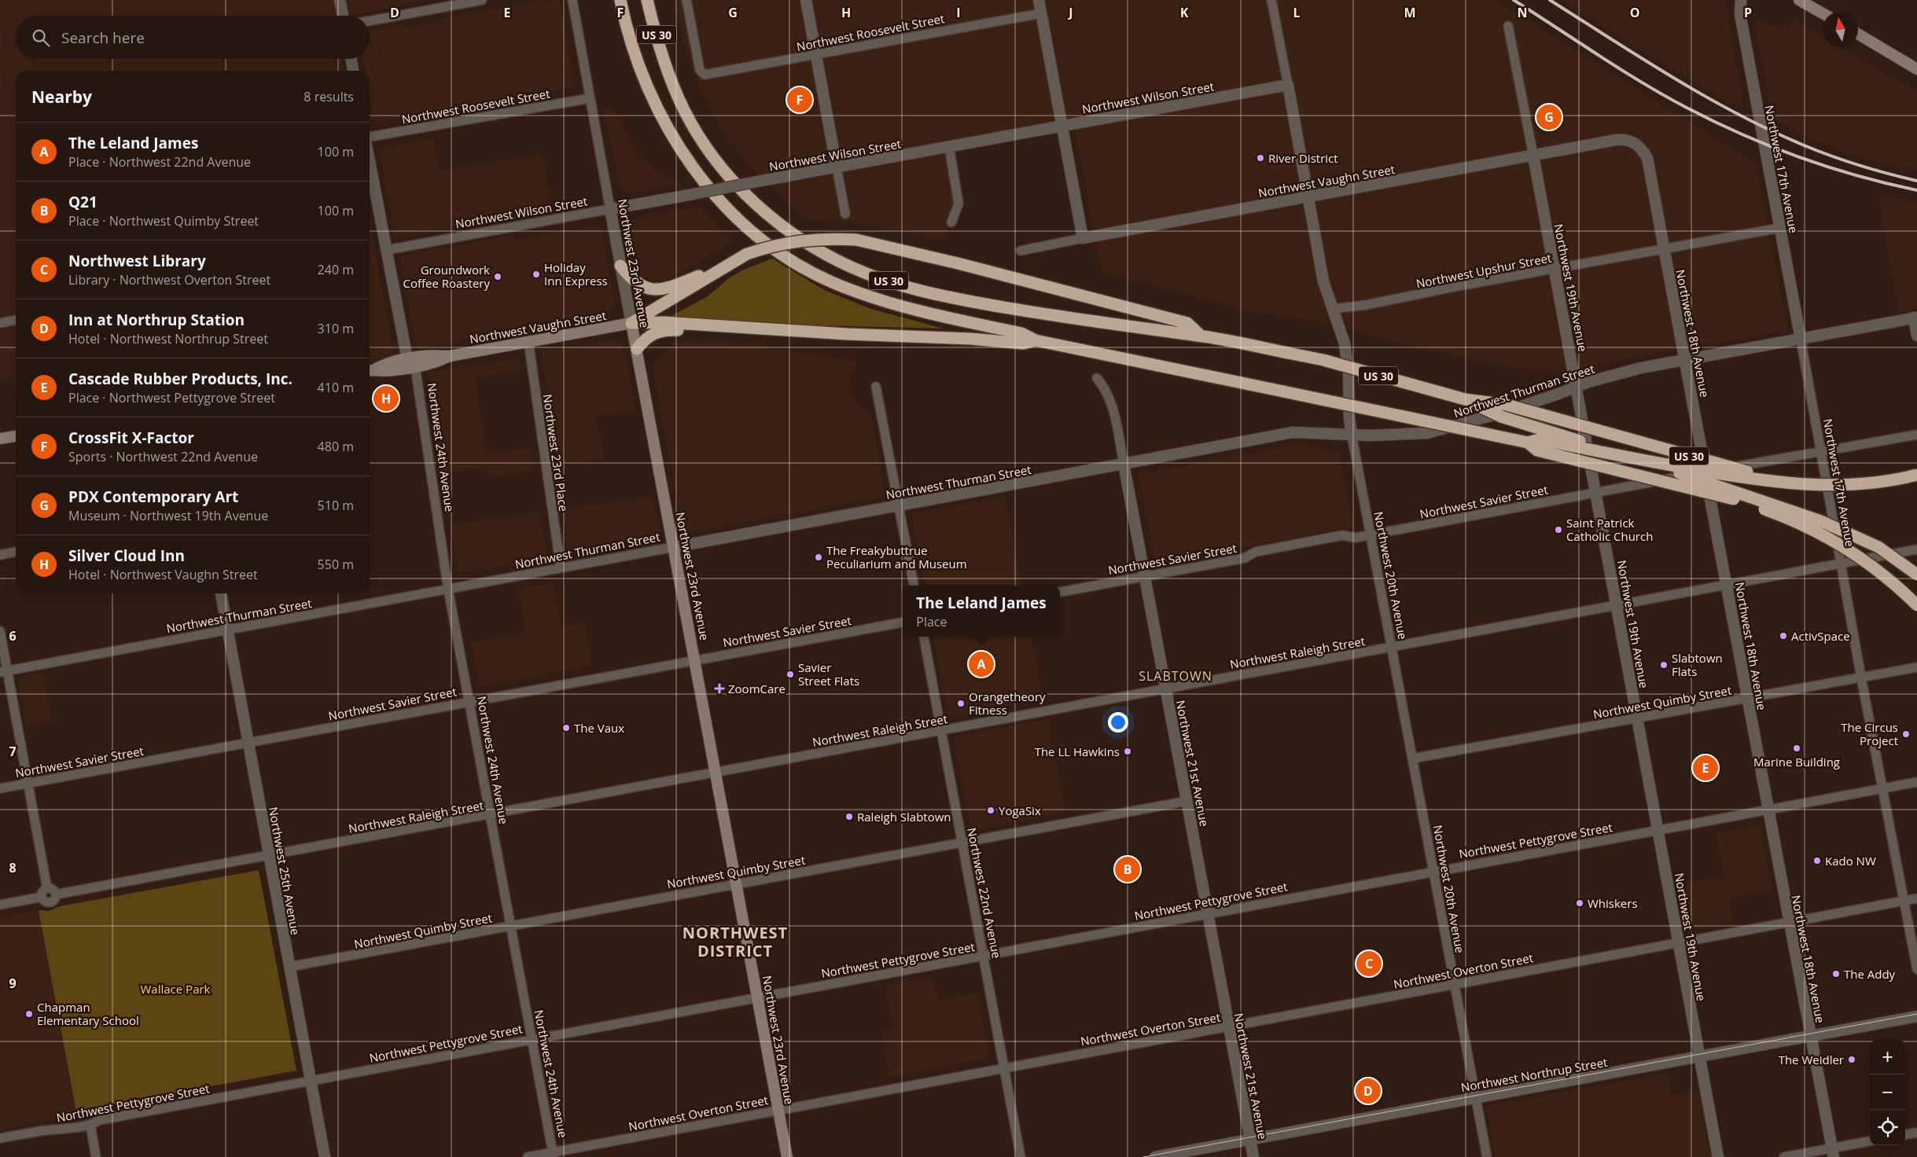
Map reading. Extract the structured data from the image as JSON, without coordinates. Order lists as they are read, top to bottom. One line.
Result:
{"streets":{"highway":["US 30"],"main road":["Northwest Vaughn Street","Northwest 23rd Avenue"],"street":["Northwest Roosevelt Street","Northwest Wilson Street","Northwest 17th Avenue","Northwest Upshur Street","Northwest 19th Avenue","Northwest 18th Avenue","Northwest Thurman Street","Northwest 24th Avenue","Northwest 23rd Place","Northwest Savier Street","Northwest 20th Avenue","Northwest Raleigh Street","Northwest Quimby Street","Northwest 21st Avenue","Northwest Pettygrove Street","Northwest 25th Avenue","Northwest 22nd Avenue","Northwest Overton Street","Northwest Northrup Street"]},"crossings":[["Northwest Roosevelt Street","Northwest 23rd Avenue"],["Northwest Wilson Street","Northwest 23rd Avenue"],["Northwest Wilson Street","Northwest 24th Avenue"],["Northwest Wilson Street","Northwest 20th Avenue"],["Northwest 17th Avenue","Northwest Upshur Street"],["Northwest 17th Avenue","Northwest Thurman Street"],["Northwest 17th Avenue","Northwest Savier Street"],["Northwest 17th Avenue","Northwest Raleigh Street"],["Northwest 17th Avenue","Northwest Quimby Street"],["Northwest 17th Avenue","Northwest Pettygrove Street"],["Northwest 17th Avenue","Northwest Overton Street"],["Northwest Vaughn Street","Northwest 23rd Avenue"],["Northwest Vaughn Street","Northwest 19th Avenue"],["Northwest Vaughn Street","Northwest 18th Avenue"],["Northwest Vaughn Street","Northwest 24th Avenue"],["Northwest Vaughn Street","Northwest 23rd Place"],["Northwest Vaughn Street","Northwest 20th Avenue"],["Northwest 23rd Avenue","Northwest Thurman Street"],["Northwest 23rd Avenue","Northwest Savier Street"],["Northwest 23rd Avenue","Northwest Raleigh Street"],["Northwest 23rd Avenue","Northwest Quimby Street"],["Northwest 23rd Avenue","Northwest Pettygrove Street"],["Northwest 23rd Avenue","Northwest Overton Street"],["Northwest Upshur Street","Northwest 19th Avenue"],["Northwest Upshur Street","Northwest 18th Avenue"],["Northwest Upshur Street","Northwest 20th Avenue"],["Northwest 19th Avenue","Northwest Thurman Street"],["Northwest 19th Avenue","Northwest Savier Street"],["Northwest 19th Avenue","Northwest Raleigh Street"],["Northwest 19th Avenue","Northwest Quimby Street"],["Northwest 19th Avenue","Northwest Pettygrove Street"],["Northwest 19th Avenue","Northwest Overton Street"],["Northwest 19th Avenue","Northwest Northrup Street"],["Northwest 18th Avenue","Northwest Thurman Street"],["Northwest 18th Avenue","Northwest Savier Street"],["Northwest 18th Avenue","Northwest Raleigh Street"],["Northwest 18th Avenue","Northwest Quimby Street"],["Northwest 18th Avenue","Northwest Pettygrove Street"],["Northwest 18th Avenue","Northwest Overton Street"],["Northwest 18th Avenue","Northwest Northrup Street"],["Northwest Thurman Street","Northwest 24th Avenue"],["Northwest Thurman Street","Northwest 23rd Place"],["Northwest Thurman Street","Northwest 20th Avenue"],["Northwest Thurman Street","Northwest 21st Avenue"],["Northwest Thurman Street","Northwest 25th Avenue"],["Northwest 24th Avenue","Northwest Savier Street"],["Northwest 24th Avenue","Northwest Raleigh Street"],["Northwest 24th Avenue","Northwest Quimby Street"],["Northwest 24th Avenue","Northwest Pettygrove Street"],["Northwest 24th Avenue","Northwest Overton Street"],["Northwest Savier Street","Northwest 20th Avenue"],["Northwest Savier Street","Northwest 21st Avenue"],["Northwest Savier Street","Northwest 25th Avenue"],["Northwest 20th Avenue","Northwest Raleigh Street"],["Northwest 20th Avenue","Northwest Quimby Street"],["Northwest 20th Avenue","Northwest Pettygrove Street"],["Northwest 20th Avenue","Northwest Overton Street"],["Northwest 20th Avenue","Northwest Northrup Street"],["Northwest Raleigh Street","Northwest 21st Avenue"],["Northwest Raleigh Street","Northwest 25th Avenue"],["Northwest Raleigh Street","Northwest 22nd Avenue"],["Northwest Quimby Street","Northwest 21st Avenue"],["Northwest Quimby Street","Northwest 25th Avenue"],["Northwest Quimby Street","Northwest 22nd Avenue"],["Northwest 21st Avenue","Northwest Pettygrove Street"],["Northwest 21st Avenue","Northwest Overton Street"],["Northwest 21st Avenue","Northwest Northrup Street"],["Northwest Pettygrove Street","Northwest 25th Avenue"],["Northwest Pettygrove Street","Northwest 22nd Avenue"],["Northwest 22nd Avenue","Northwest Overton Street"]],"districts":["SLABTOWN","NORTHWEST DISTRICT"],"parks":["Wallace Park"],"places":{"other":["River District","Holiday Inn Express","Groundwork Coffee Roastery","Saint Patrick Catholic Church","The Freakybuttrue Peculiarium and Museum","ActivSpace","Slabtown Flats","Savier Street Flats","Orangetheory Fitness","The Vaux","The Circus Project","Marine Building","The LL Hawkins","YogaSix","Raleigh Slabtown","Kado NW","Whiskers","The Addy","Chapman Elementary School","The Weidler"],"health":["ZoomCare"]},"north":"top","page":{"search":"Search here","heading":["Nearby","8 results"],"pins":["F","G","H","A","E","B","C","D"],"list":[{"mark":"A","name":"The Leland James","note":"Place · Northwest 22nd Avenue","value":"100 m"},{"mark":"B","name":"Q21","note":"Place · Northwest Quimby Street","value":"100 m"},{"mark":"C","name":"Northwest Library","note":"Library · Northwest Overton Street","value":"240 m"},{"mark":"D","name":"Inn at Northrup Station","note":"Hotel · Northwest Northrup Street","value":"310 m"},{"mark":"E","name":"Cascade Rubber Products, Inc.","note":"Place · Northwest Pettygrove Street","value":"410 m"},{"mark":"F","name":"CrossFit X-Factor","note":"Sports · Northwest 22nd Avenue","value":"480 m"},{"mark":"G","name":"PDX Contemporary Art","note":"Museum · Northwest 19th Avenue","value":"510 m"},{"mark":"H","name":"Silver Cloud Inn","note":"Hotel · Northwest Vaughn Street","value":"550 m"}],"popup":["The Leland James","Place"],"map_buttons":["+","−"]},"grid":{"columns":["D","E","F","G","H","I","J","K","L","M","N","O","P"],"rows":["6","7","8","9"]}}
